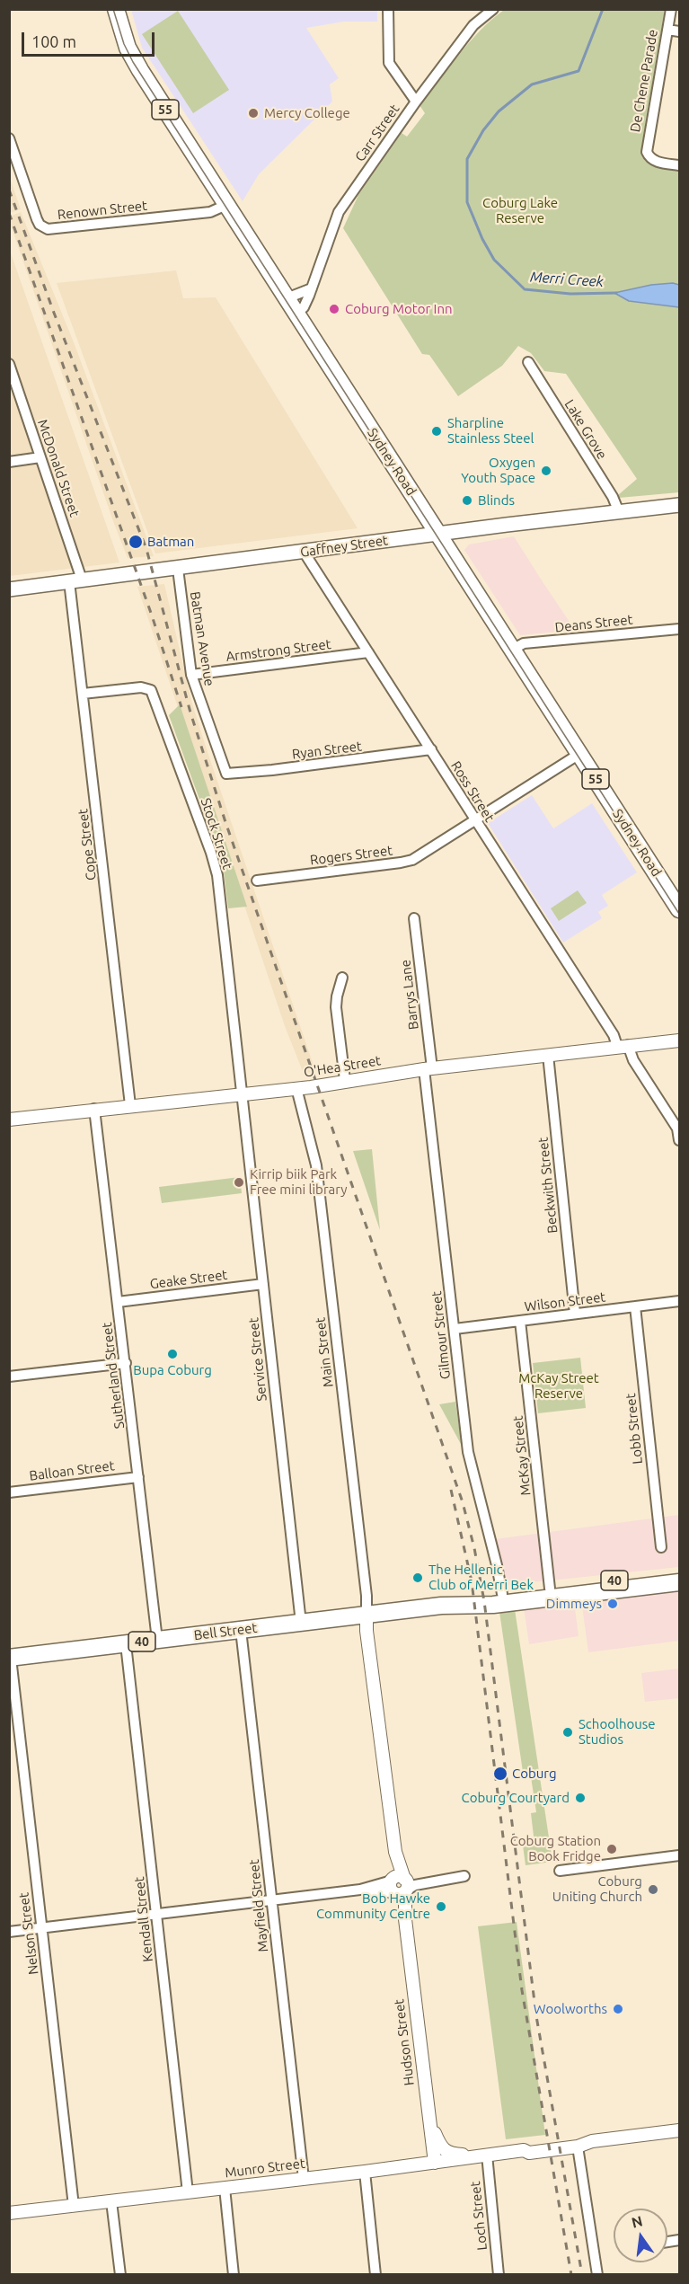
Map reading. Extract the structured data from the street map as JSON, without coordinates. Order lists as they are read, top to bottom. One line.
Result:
{"streets":{"highway":["55","Sydney Road","40","Bell Street"],"main road":["Gaffney Street"],"street":["De Chene Parade","Carr Street","Renown Street","Lake Grove","McDonald Street","Deans Street","Batman Avenue","Armstrong Street","Ryan Street","Ross Street","Stock Street","Cope Street","Rogers Street","Barrys Lane","O'Hea Street","Beckwith Street","Geake Street","Wilson Street","Gilmour Street","Main Street","Service Street","Sutherland Street","Lobb Street","McKay Street","Balloan Street","Mayfield Street","Kendall Street","Nelson Street","Hudson Street","Munro Street","Loch Street"]},"crossings":[["Carr Street","Sydney Road"],["Renown Street","Sydney Road"],["Lake Grove","Gaffney Street"],["Sydney Road","Gaffney Street"],["Sydney Road","Deans Street"],["Sydney Road","Rogers Street"],["McDonald Street","Gaffney Street"],["McDonald Street","Cope Street"],["Gaffney Street","Batman Avenue"],["Gaffney Street","Ross Street"],["Gaffney Street","Cope Street"],["Batman Avenue","Armstrong Street"],["Batman Avenue","Ryan Street"],["Armstrong Street","Ross Street"],["Ryan Street","Ross Street"],["Ross Street","Rogers Street"],["Ross Street","O'Hea Street"],["Stock Street","Cope Street"],["Stock Street","O'Hea Street"],["Stock Street","Service Street"],["Cope Street","O'Hea Street"],["Barrys Lane","O'Hea Street"],["Barrys Lane","Gilmour Street"],["O'Hea Street","Beckwith Street"],["O'Hea Street","Gilmour Street"],["O'Hea Street","Main Street"],["O'Hea Street","Service Street"],["O'Hea Street","Sutherland Street"],["Beckwith Street","Wilson Street"],["Geake Street","Service Street"],["Geake Street","Sutherland Street"],["Wilson Street","Gilmour Street"],["Wilson Street","Lobb Street"],["Wilson Street","McKay Street"],["Gilmour Street","Bell Street"],["Main Street","Bell Street"],["Main Street","Hudson Street"],["Service Street","Bell Street"],["Sutherland Street","Balloan Street"],["Sutherland Street","Bell Street"],["McKay Street","Bell Street"],["Bell Street","Mayfield Street"],["Bell Street","Kendall Street"],["Bell Street","Nelson Street"],["Bell Street","Hudson Street"],["Mayfield Street","Munro Street"],["Kendall Street","Munro Street"],["Nelson Street","Munro Street"],["Hudson Street","Munro Street"],["Munro Street","Loch Street"]],"water":["Merri Creek"],"parks":["Coburg Lake Reserve","McKay Street Reserve"],"places":["Mercy College","Coburg Motor Inn","Sharpline Stainless Steel","Oxygen Youth Space","Blinds","Batman","Kirrip biik Park Free mini library","Bupa Coburg","The Hellenic Club of Merri Bek","Dimmeys","Schoolhouse Studios","Coburg","Coburg Courtyard","Coburg Station Book Fridge","Coburg Uniting Church","Bob Hawke Community Centre","Woolworths"],"scale_bar":"100 m","north":"top"}
